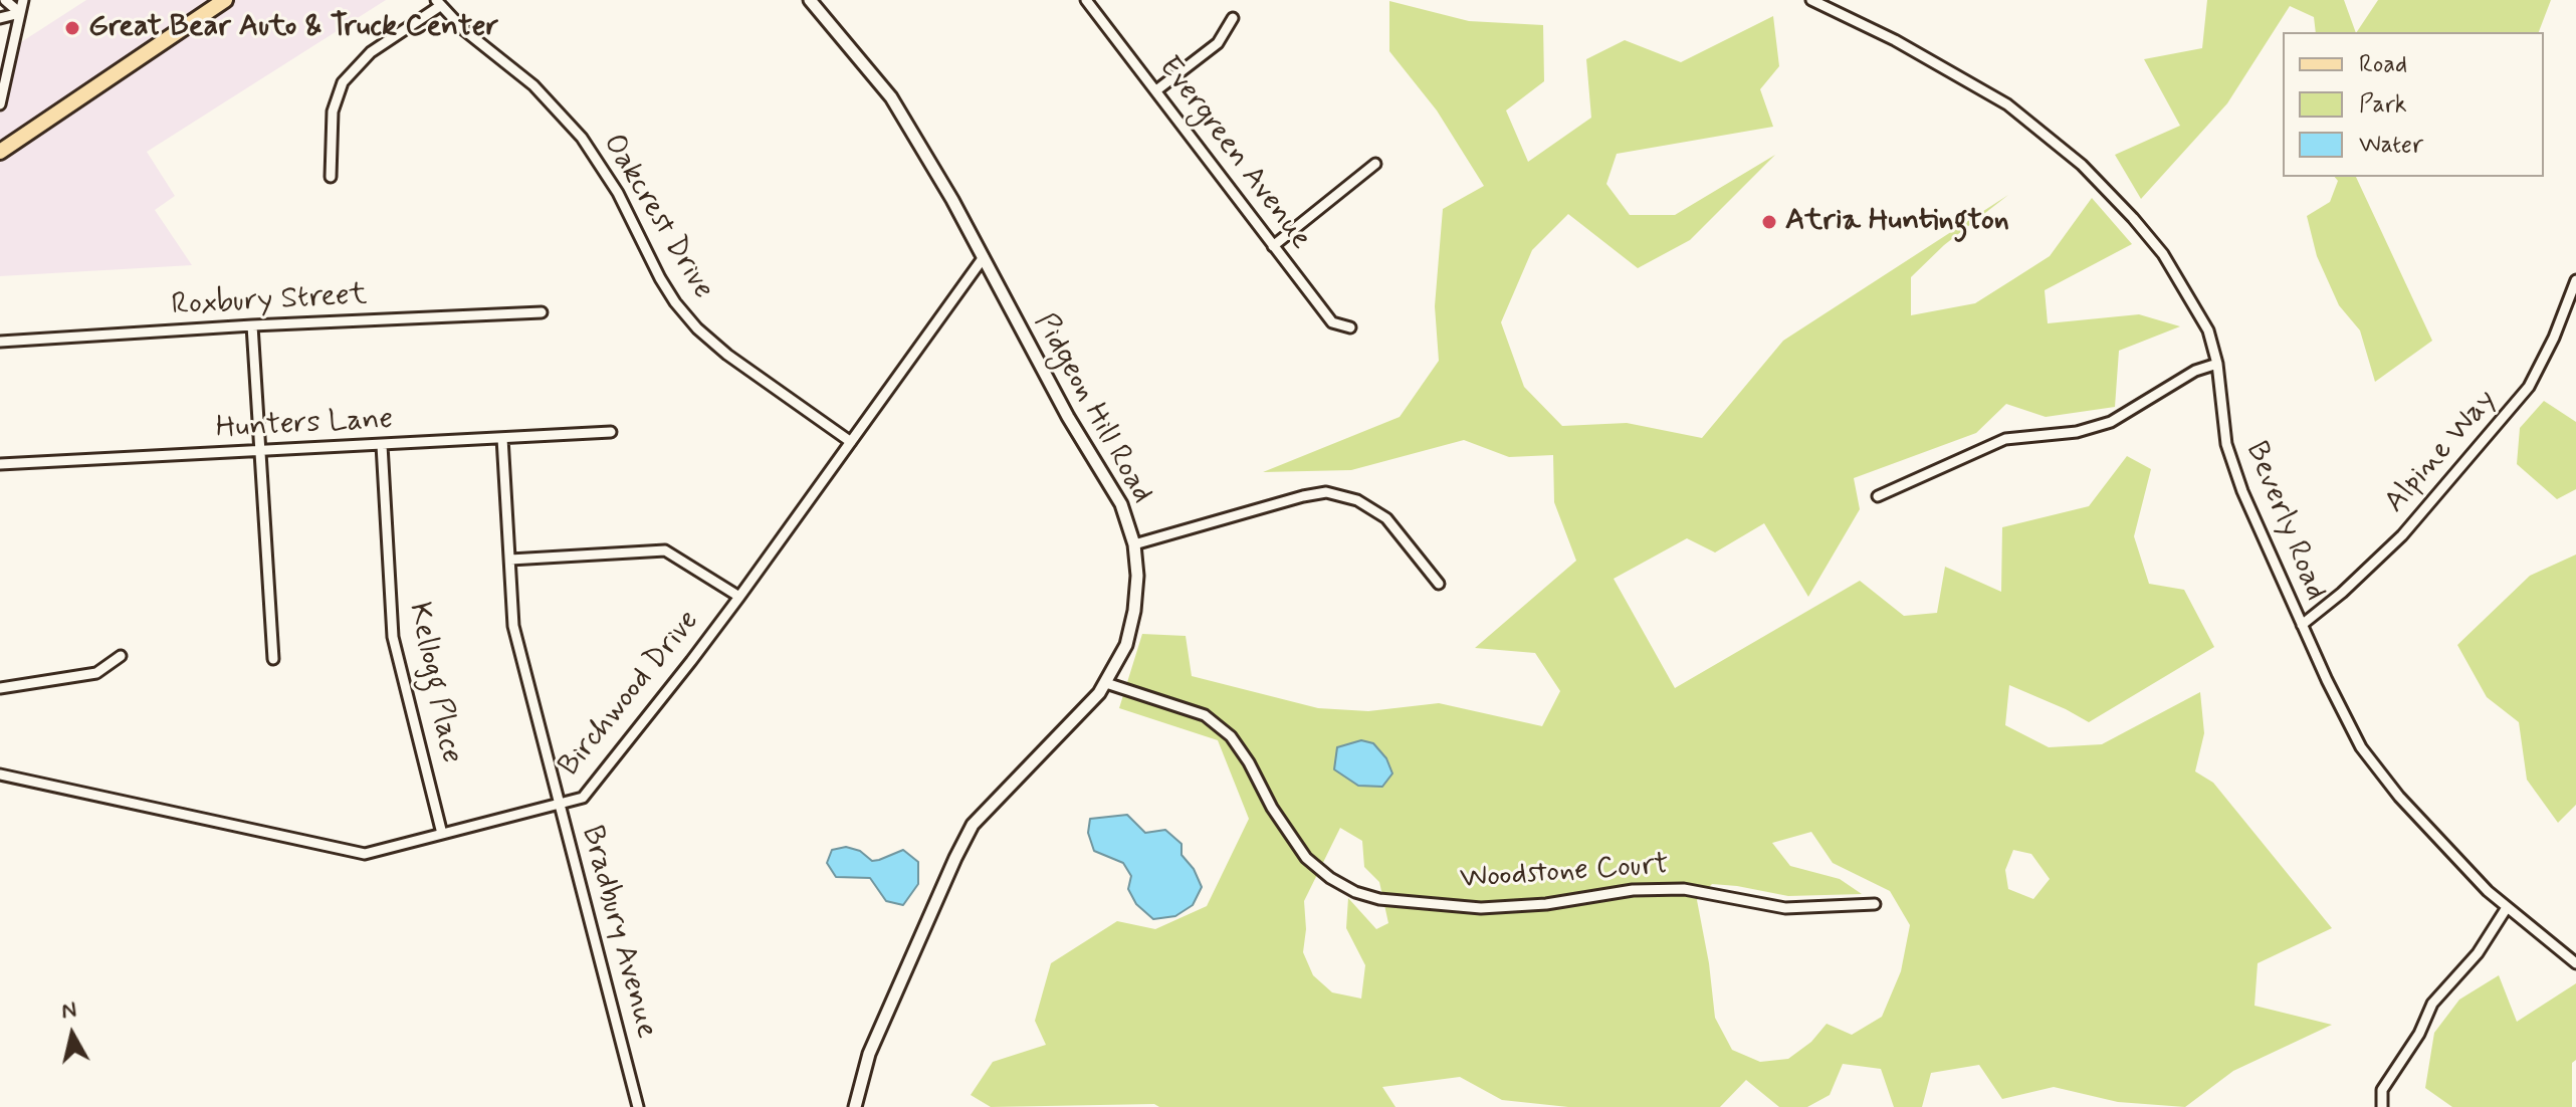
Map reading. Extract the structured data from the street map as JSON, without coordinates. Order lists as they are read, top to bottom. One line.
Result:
{"streets":{"street":["Evergreen Avenue","Oakcrest Drive","Roxbury Street","Pidgeon Hill Road","Hunters Lane","Alpine Way","Beverly Road","Kellogg Place","Birchwood Drive","Woodstone Court","Bradbury Avenue"]},"crossings":[["Oakcrest Drive","Birchwood Drive"],["Pidgeon Hill Road","Birchwood Drive"],["Pidgeon Hill Road","Woodstone Court"],["Hunters Lane","Kellogg Place"],["Hunters Lane","Bradbury Avenue"],["Alpine Way","Beverly Road"],["Kellogg Place","Birchwood Drive"],["Birchwood Drive","Bradbury Avenue"]],"places":["Great Bear Auto & Truck Center","Atria Huntington"],"legend":["Road","Park","Water"],"north":"top"}
